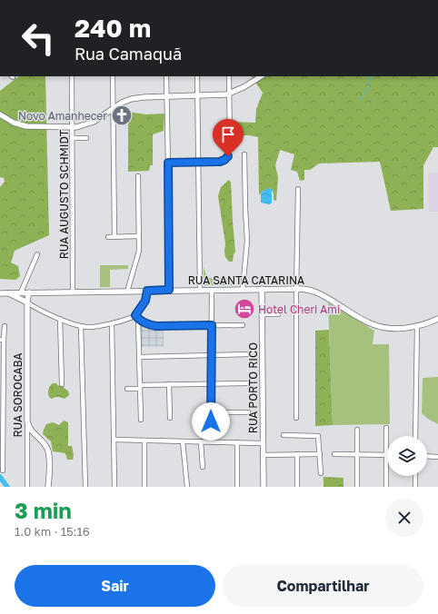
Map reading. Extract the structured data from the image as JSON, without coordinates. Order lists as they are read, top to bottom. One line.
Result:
{"streets":{"main road":["RUA SANTA CATARINA","RUA PORTO RICO","RUA SOROCABA"],"street":["RUA AUGUSTO SCHMIDT"]},"crossings":[["RUA AUGUSTO SCHMIDT","RUA SANTA CATARINA"],["RUA SANTA CATARINA","RUA PORTO RICO"],["RUA SANTA CATARINA","RUA SOROCABA"]],"places":{"church":["Novo Amanhecer"],"hotel":["Hotel Cheri Ami"]},"page":{"turn":["240 m","Rua Camaquã"],"heading":["3 min","1.0 km · 15:16"],"buttons":["Sair","Compartilhar"]}}
